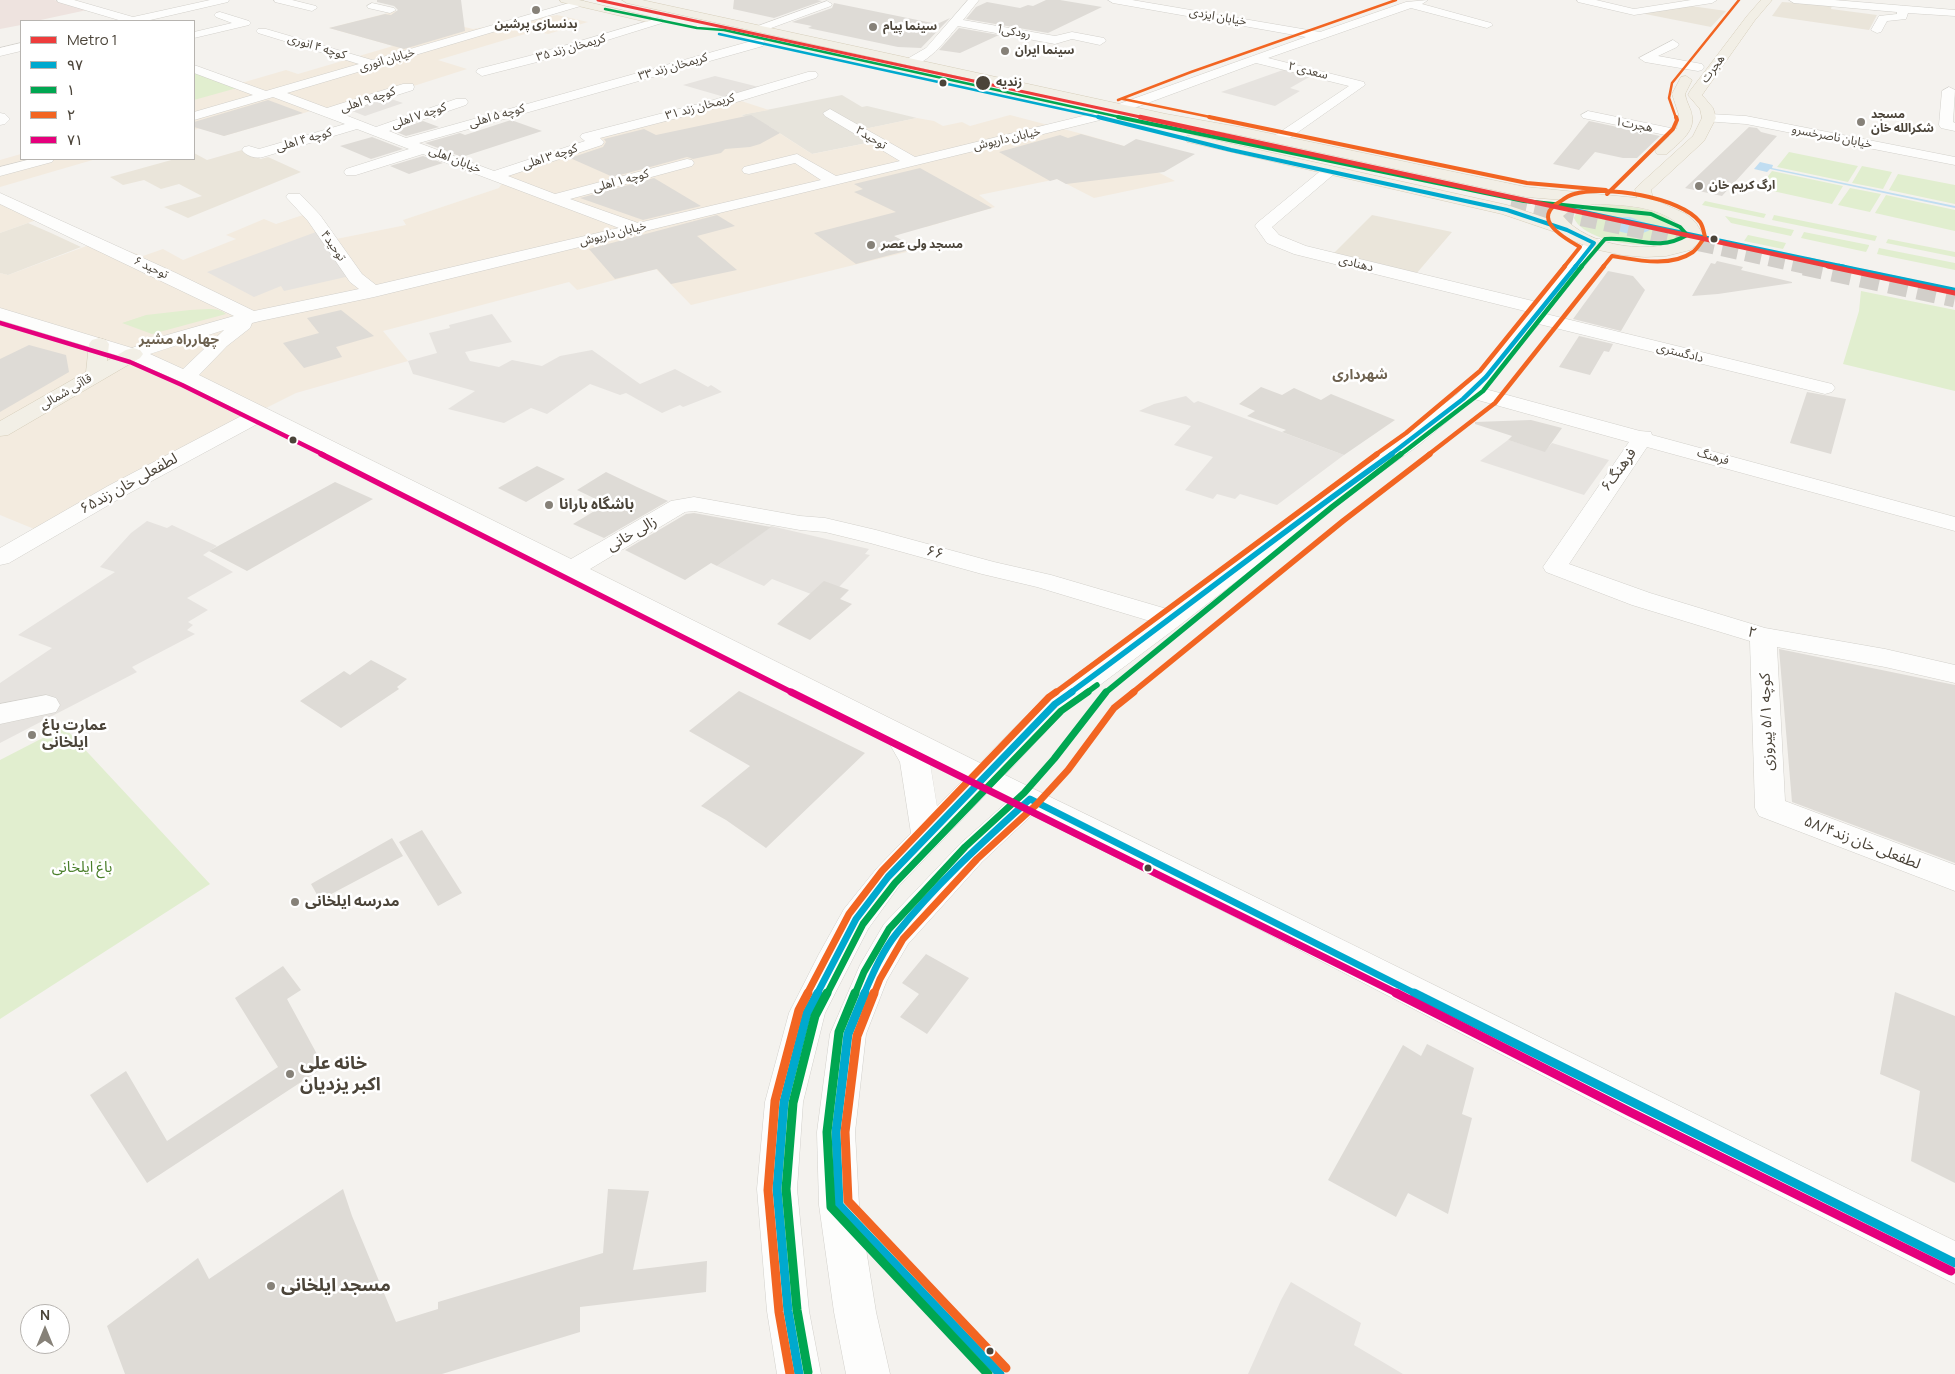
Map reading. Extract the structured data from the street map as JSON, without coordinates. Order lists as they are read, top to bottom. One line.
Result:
{"streets":{"main road":["هجرت","قاآنی شمالی"],"street":["خیابان ایزدی","1رودکی","کوچه ۴ انوری","کریمخان زند ۳۵","خیابان انوری","کریمخان زند ۳۳","سعدی ۲","کوچه ۹ اهلی","کریمخان زند ۳۱","کوچه ۷ اهلی","کوچه ۵ اهلی","۱هجرت","خیابان ناصرخسرو","توحید۲","خیابان داریوش","کوچه ۴ اهلی","کوچه ۳ اهلی","خیابان اهلی","کوچه ۱ اهلی","توحید۴","دهنادی","۶ توحید","دادگستری","فرهنگ","فرهنگ۶","لطفعلی خان زند۶۵","زالی خانی","۶۶","۲","کوچه ۵/۱ پیروزی","لطفعلی خان زند۵۸/۴"]},"crossings":[["کوچه ۴ انوری","خیابان انوری"],["خیابان انوری","خیابان اهلی"],["کریمخان زند ۳۳","کوچه ۵ اهلی"],["هجرت","۱هجرت"],["هجرت","خیابان ناصرخسرو"],["کوچه ۹ اهلی","خیابان اهلی"],["کریمخان زند ۳۱","کوچه ۳ اهلی"],["کوچه ۷ اهلی","خیابان اهلی"],["کوچه ۵ اهلی","خیابان اهلی"],["توحید۲","خیابان داریوش"],["خیابان داریوش","خیابان اهلی"],["خیابان داریوش","توحید۴"],["خیابان داریوش","۶ توحید"],["خیابان داریوش","قاآنی شمالی"],["کوچه ۴ اهلی","خیابان اهلی"],["کوچه ۳ اهلی","خیابان اهلی"],["خیابان اهلی","کوچه ۱ اهلی"],["دهنادی","دادگستری"],["فرهنگ","فرهنگ۶"],["فرهنگ۶","۲"],["زالی خانی","۶۶"],["۲","کوچه ۵/۱ پیروزی"],["کوچه ۵/۱ پیروزی","لطفعلی خان زند۵۸/۴"]],"districts":["چهارراه مشیر","شهرداری"],"parks":["باغ ایلخانی"],"places":["بدنسازی پرشین","سینما پیام","سینما ایران","زندیه","مسجد شکرالله خان","ارگ کریم خان","مسجد ولی عصر","باشگاه بارانا","عمارت باغ ایلخانی","مدرسه ایلخانی","خانه علی اکبر یزدیان","مسجد ایلخانی"],"lines":["metro line 1","transit line ۲","transit line ۱","transit line ۹۷","transit line ۷۱"],"legend":["Metro 1","۹۷","۱","۲","۷۱"],"north":"top"}
